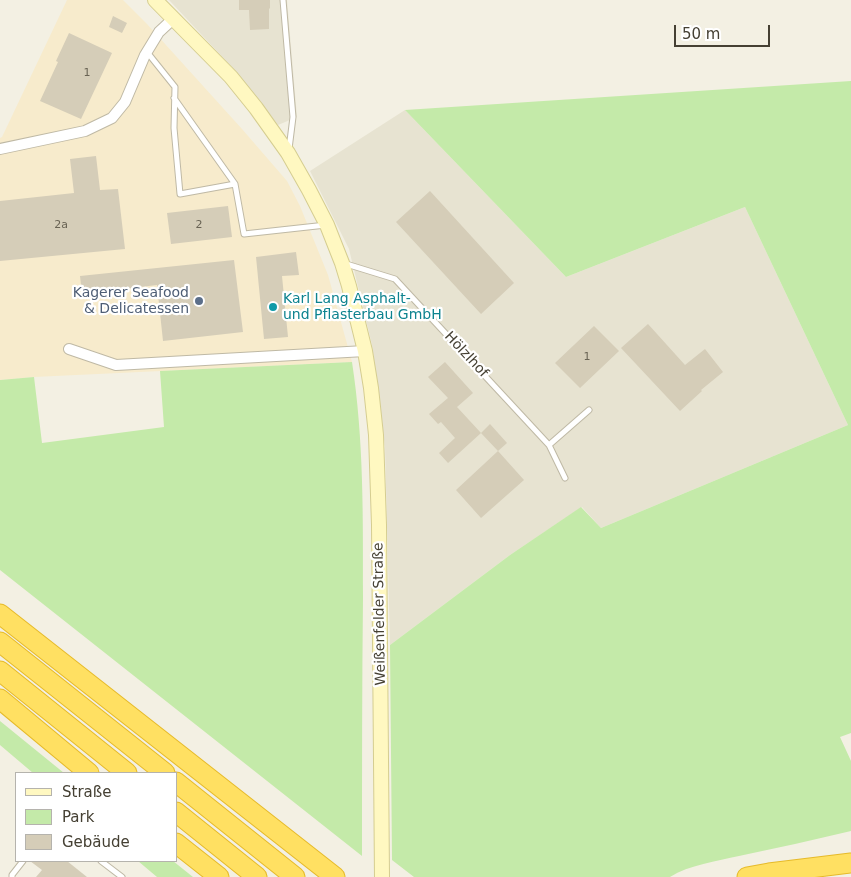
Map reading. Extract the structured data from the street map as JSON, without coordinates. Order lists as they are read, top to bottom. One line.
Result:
{"streets":{"street":["Weißenfelder Straße"],"lane":["Hölzlhof"]},"crossings":[["Hölzlhof","Weißenfelder Straße"]],"places":["Kagerer Seafood & Delicatessen","Karl Lang Asphalt- und Pflasterbau GmbH"],"house_numbers":["1","2a","2","1"],"legend":["Straße","Park","Gebäude"],"scale_bar":"50 m"}
